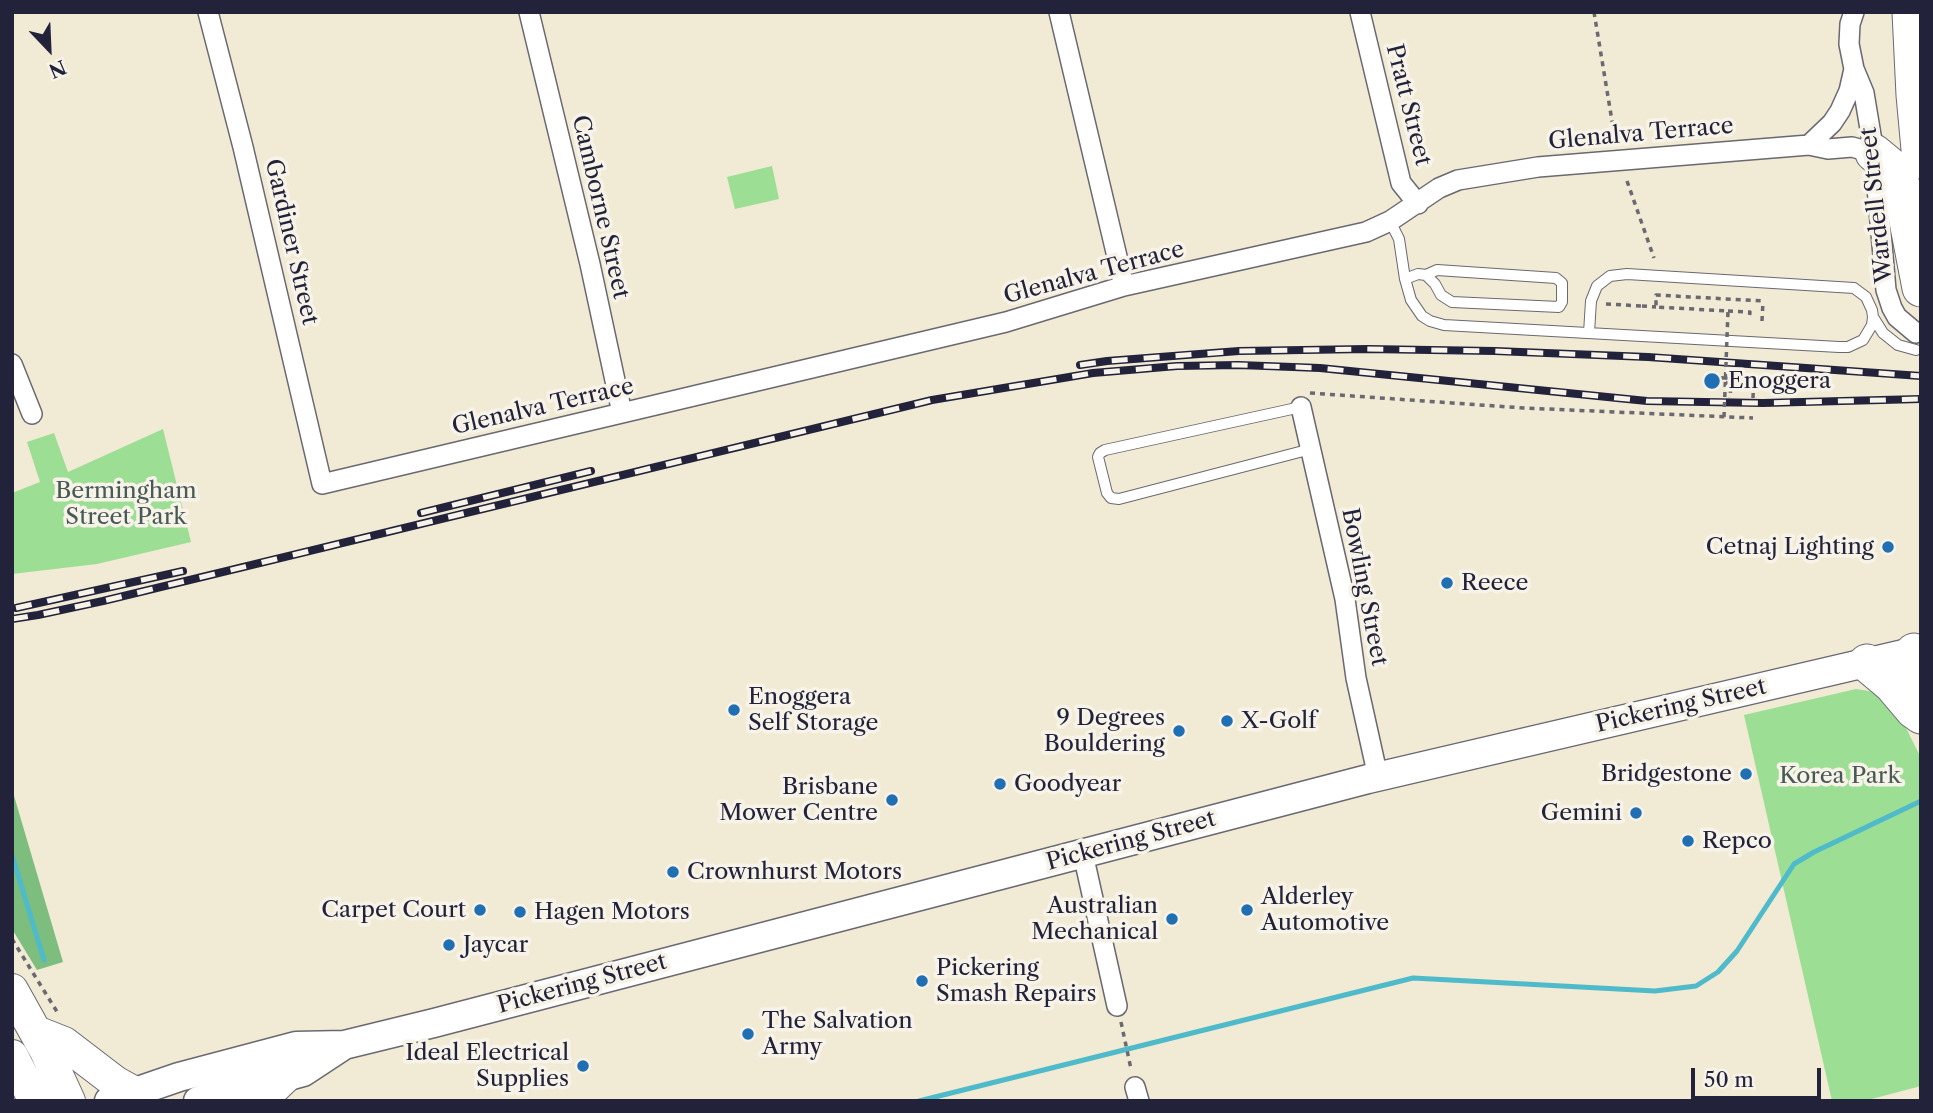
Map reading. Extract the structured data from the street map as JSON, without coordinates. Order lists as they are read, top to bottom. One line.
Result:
{"streets":{"main road":["Pickering Street"],"street":["Pratt Street","Glenalva Terrace","Wardell Street","Camborne Street","Gardiner Street","Bowling Street"]},"crossings":[["Pratt Street","Glenalva Terrace"],["Glenalva Terrace","Wardell Street"],["Glenalva Terrace","Camborne Street"],["Glenalva Terrace","Gardiner Street"],["Bowling Street","Pickering Street"]],"parks":["Bermingham Street Park","Korea Park"],"places":["Enoggera","Cetnaj Lighting","Reece","Enoggera Self Storage","X-Golf","9 Degrees Bouldering","Bridgestone","Goodyear","Brisbane Mower Centre","Gemini","Repco","Crownhurst Motors","Carpet Court","Alderley Automotive","Hagen Motors","Australian Mechanical","Jaycar","Pickering Smash Repairs","The Salvation Army","Ideal Electrical Supplies"],"scale_bar":"50 m","north":"bottom right"}
